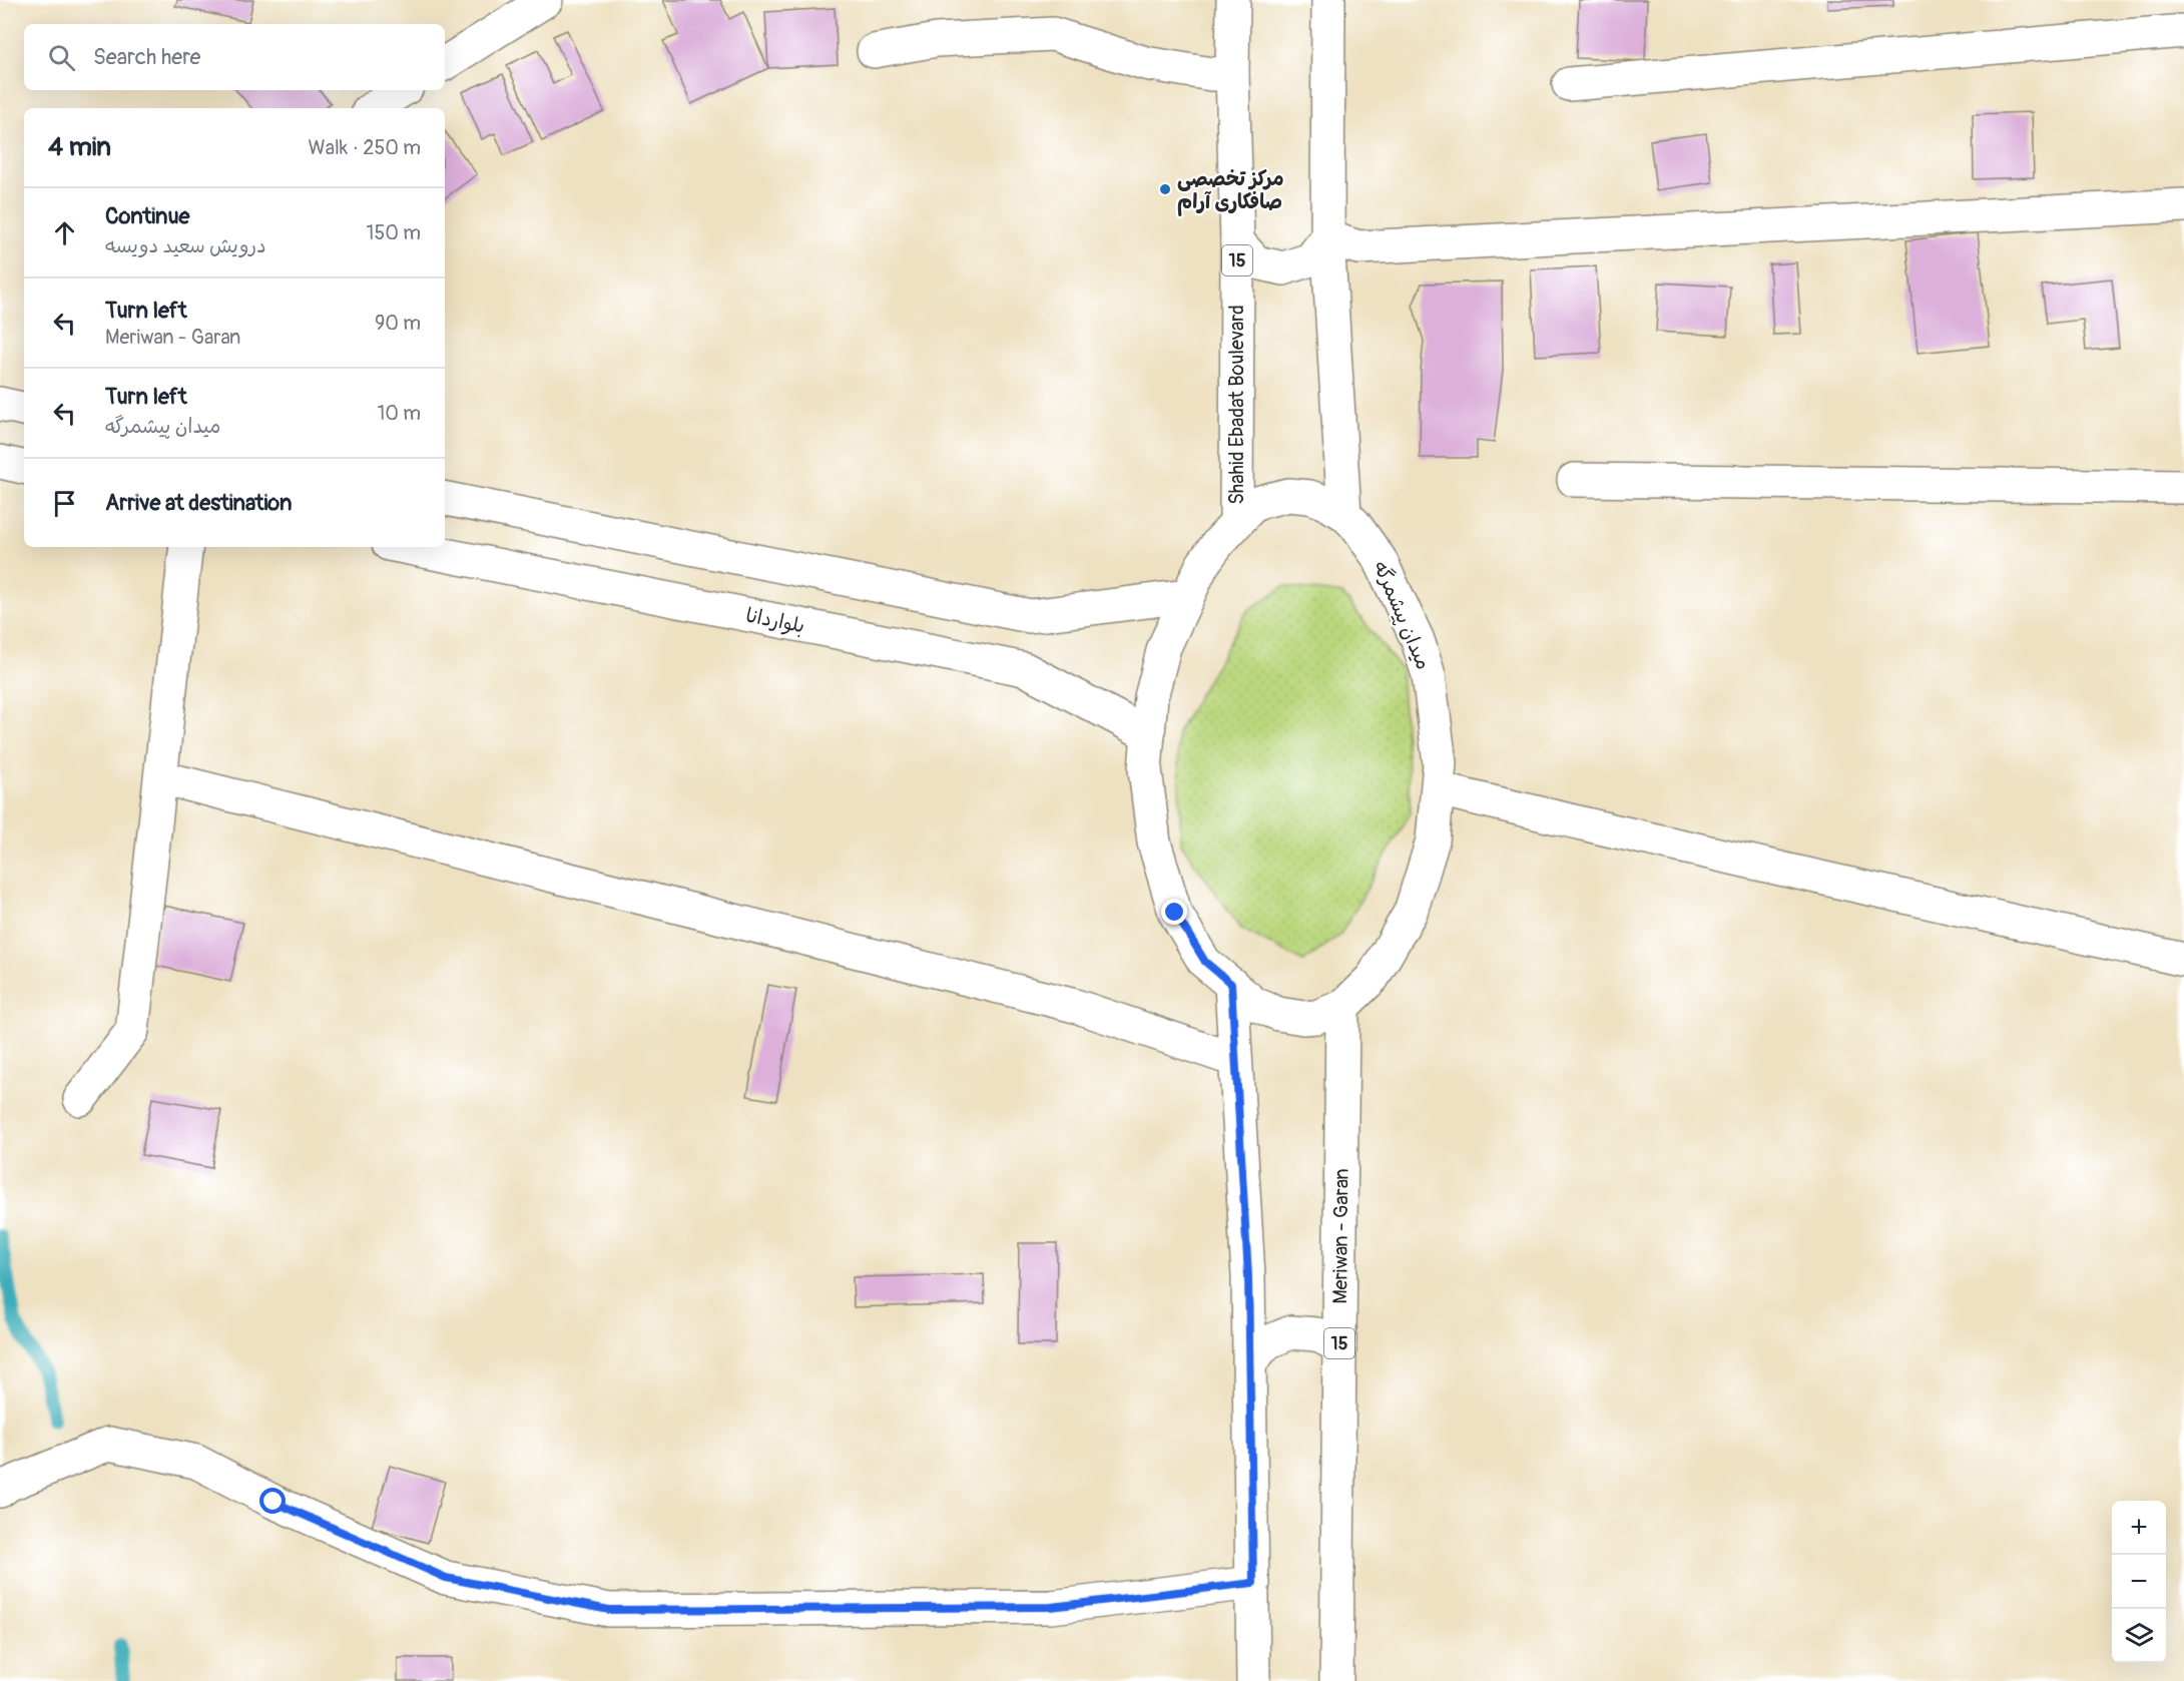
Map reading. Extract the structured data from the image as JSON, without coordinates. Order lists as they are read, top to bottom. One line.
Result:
{"streets":{"street":["15","Shahid Ebadat Boulevard","میدان پیشمرگه","بلواردانا","Meriwan - Garan"]},"crossings":[["Shahid Ebadat Boulevard","میدان پیشمرگه"],["میدان پیشمرگه","بلواردانا"],["میدان پیشمرگه","Meriwan - Garan"]],"places":["مرکز تخصصی صافکاری آرام"],"page":{"search":"Search here","heading":["4 min","Walk · 250 m"],"list":[["Continue","درویش سعید دویسه","150 m"],["Turn left","Meriwan - Garan","90 m"],["Turn left","میدان پیشمرگه","10 m"],"Arrive at destination"],"map_buttons":["+","−"]}}
